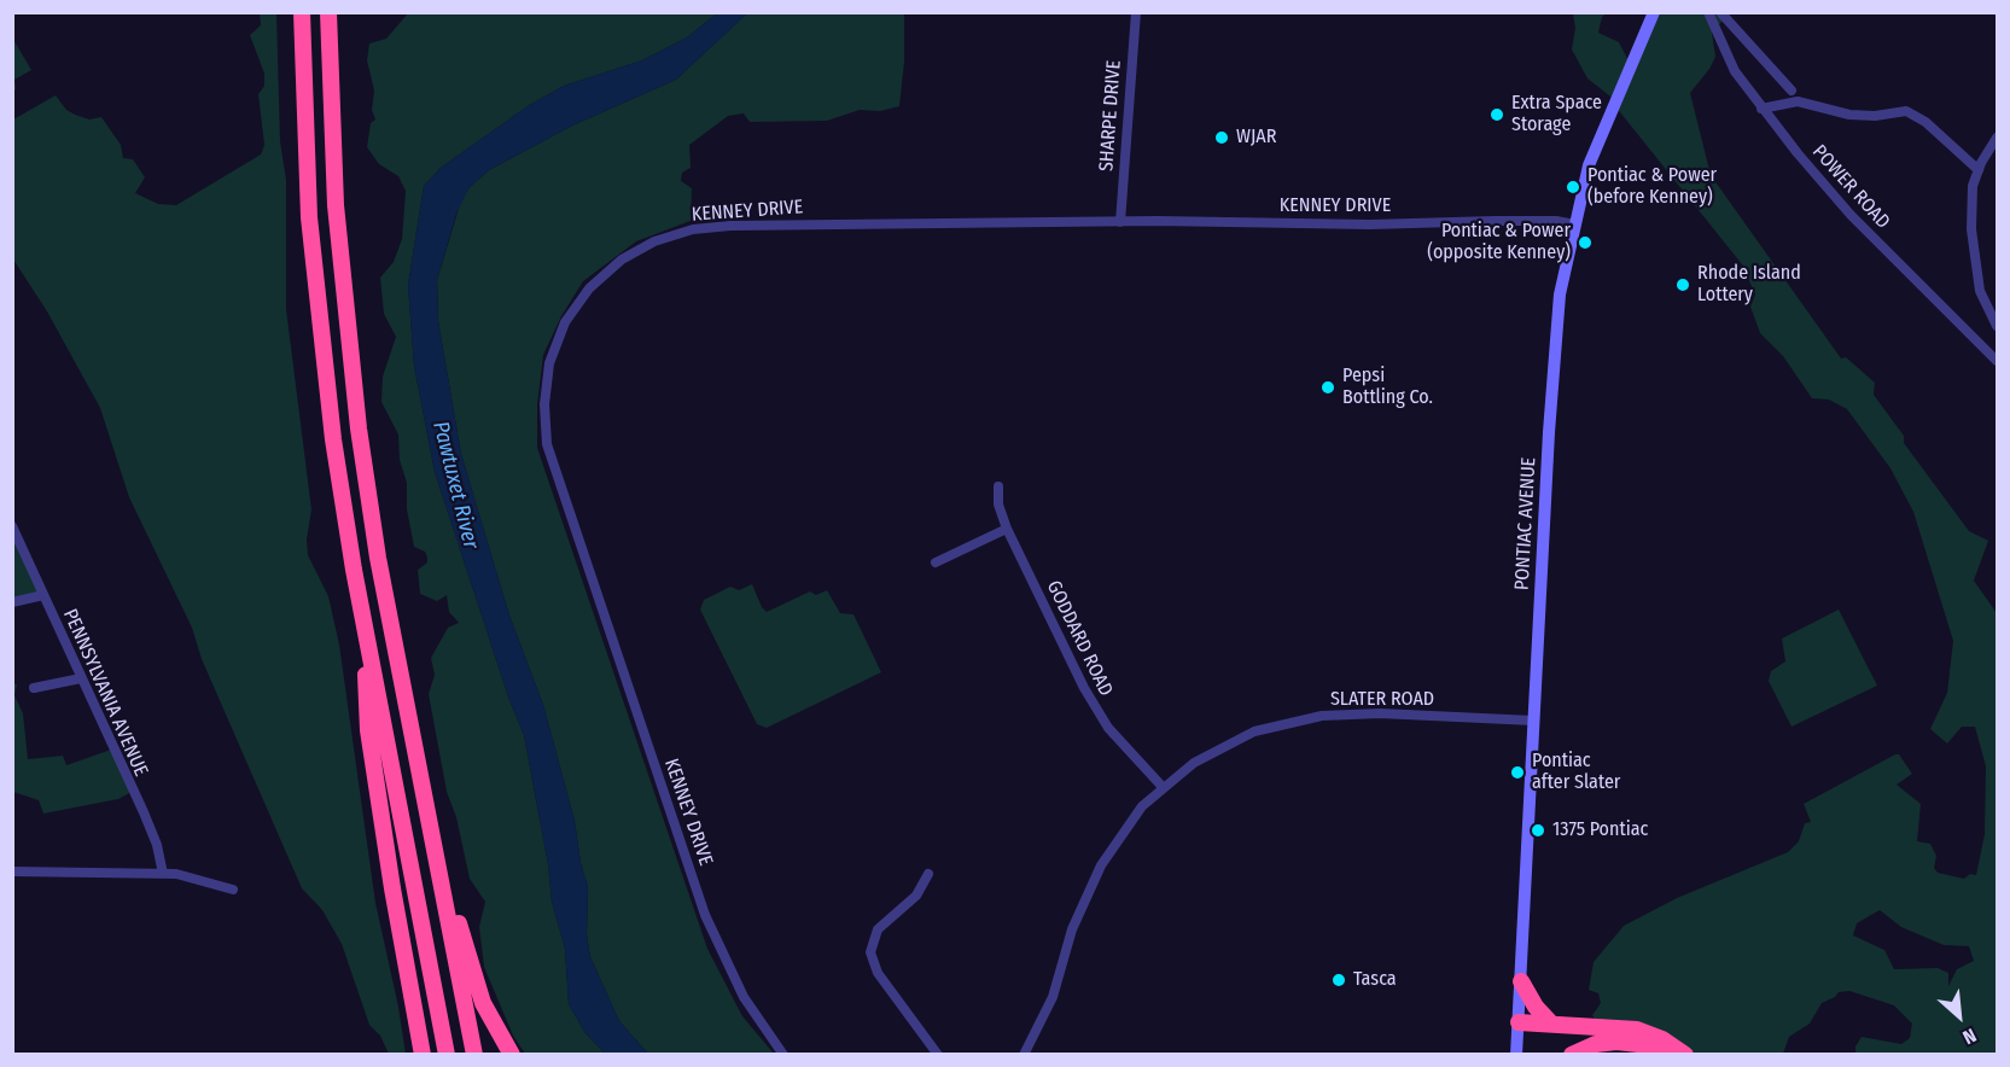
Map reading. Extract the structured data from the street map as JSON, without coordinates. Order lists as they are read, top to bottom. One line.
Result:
{"streets":{"main road":["PONTIAC AVENUE"],"street":["SHARPE DRIVE","POWER ROAD","KENNEY DRIVE","GODDARD ROAD","PENNSYLVANIA AVENUE","SLATER ROAD"]},"crossings":[["SHARPE DRIVE","KENNEY DRIVE"],["KENNEY DRIVE","PONTIAC AVENUE"],["PONTIAC AVENUE","SLATER ROAD"],["GODDARD ROAD","SLATER ROAD"]],"water":["Pawtuxet River"],"places":["Extra Space Storage","WJAR","Pontiac & Power (before Kenney)","Pontiac & Power (opposite Kenney)","Rhode Island Lottery","Pepsi Bottling Co.","Pontiac after Slater","1375 Pontiac","Tasca"],"north":"bottom right"}
